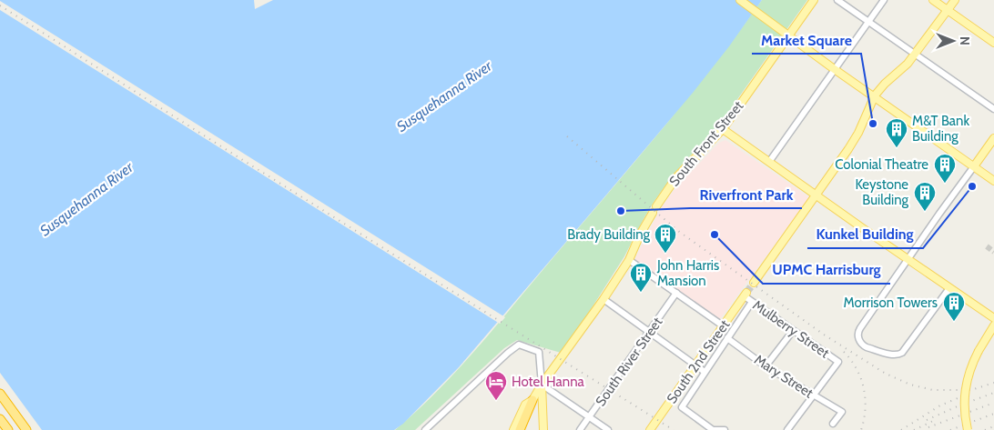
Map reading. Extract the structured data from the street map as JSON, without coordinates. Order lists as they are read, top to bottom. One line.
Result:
{"streets":{"main road":["South Front Street","South 2nd Street"],"street":["Mulberry Street","South River Street","Mary Street"]},"crossings":[["Mulberry Street","South 2nd Street"],["Mulberry Street","Mary Street"]],"water":["Susquehanna River"],"places":{"other":["Market Square","Kunkel Building","Riverfront Park","UPMC Harrisburg"],"building":["M&T Bank Building","Colonial Theatre","Keystone Building","Brady Building","John Harris Mansion","Morrison Towers"],"hotel":["Hotel Hanna"]},"north":"right"}
